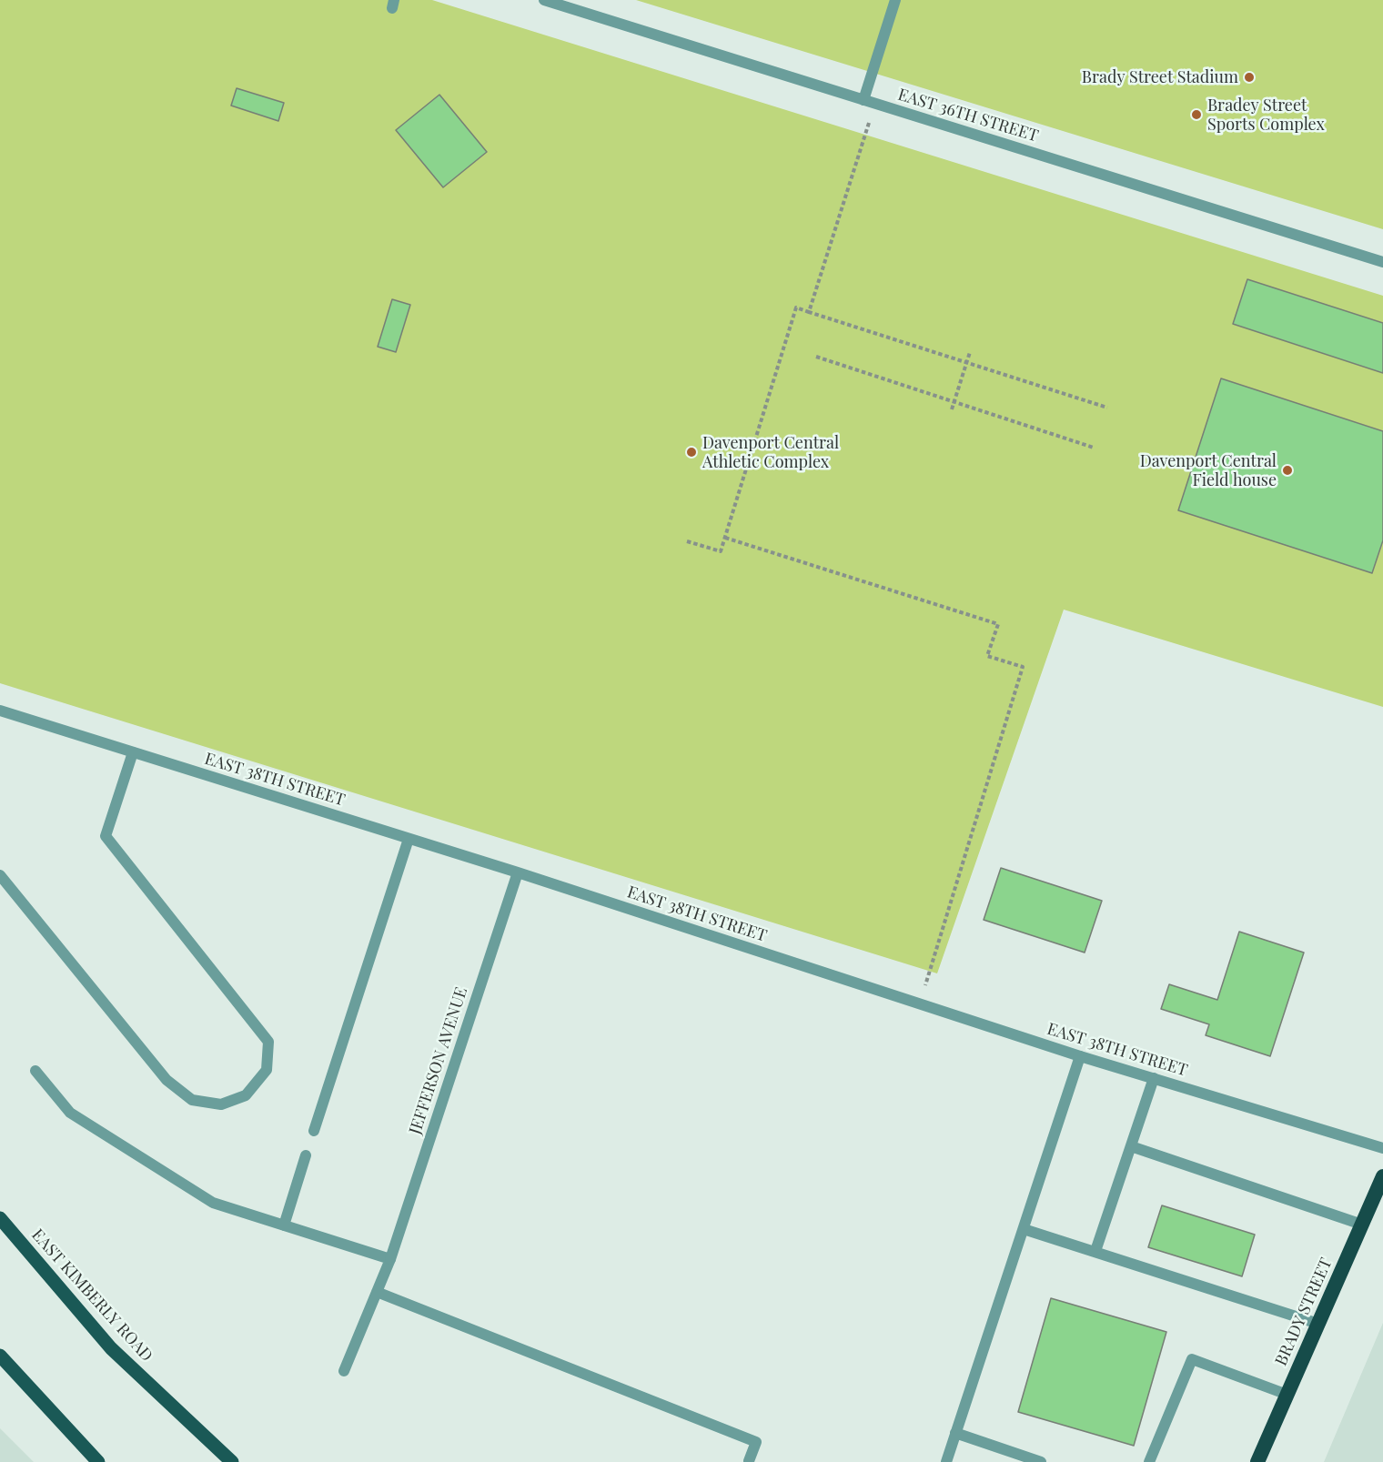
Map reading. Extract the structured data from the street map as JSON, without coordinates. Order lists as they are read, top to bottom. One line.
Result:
{"streets":{"highway":["BRADY STREET"],"main road":["EAST KIMBERLY ROAD"],"street":["EAST 36TH STREET","EAST 38TH STREET","JEFFERSON AVENUE"]},"crossings":[["EAST 38TH STREET","JEFFERSON AVENUE"]],"places":["Brady Street Stadium","Bradey Street Sports Complex","Davenport Central Athletic Complex","Davenport Central Field house"]}
